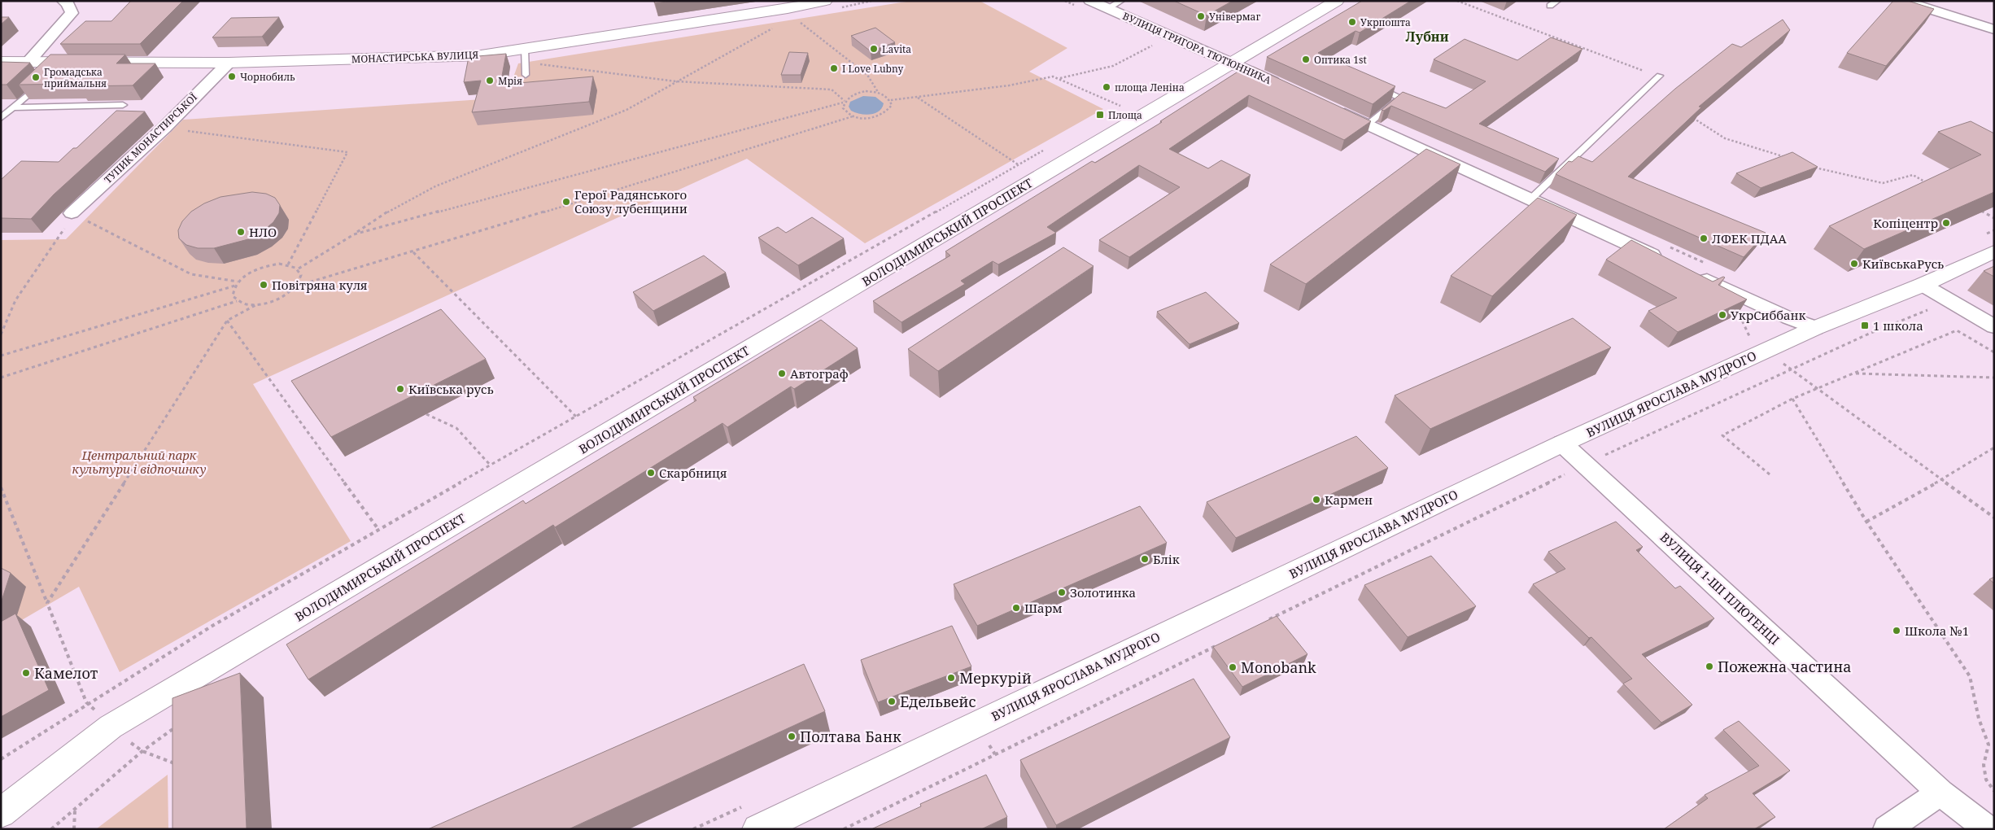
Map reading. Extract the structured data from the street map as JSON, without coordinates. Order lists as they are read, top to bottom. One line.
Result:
{"streets":{"main road":["МОНАСТИРСЬКА ВУЛИЦЯ","ВОЛОДИМИРСЬКИЙ ПРОСПЕКТ","ВУЛИЦЯ ЯРОСЛАВА МУДРОГО"],"street":["ВУЛИЦЯ ГРИГОРА ТЮТЮННИКА","ТУПИК МОНАСТИРСЬКОЇ","ВУЛИЦЯ 1-ШІ ПЛЮТЕНЦІ"]},"crossings":[["ВУЛИЦЯ ГРИГОРА ТЮТЮННИКА","ВОЛОДИМИРСЬКИЙ ПРОСПЕКТ"],["МОНАСТИРСЬКА ВУЛИЦЯ","ТУПИК МОНАСТИРСЬКОЇ"],["ВУЛИЦЯ ЯРОСЛАВА МУДРОГО","ВУЛИЦЯ 1-ШІ ПЛЮТЕНЦІ"]],"districts":["Лубни"],"parks":["Центральний парк культури і відпочинку"],"places":{"other":["Універмаг","Укрпошта","Lavita","Оптика 1st","I Love Lubny","Чорнобиль","Громадська приймальня","Мрія","площа Леніна","Герої Радянського Союзу лубенщини","Копіцентр","НЛО","ЛФЕК ПДАА","КиївськаРусь","Повітряна куля","УкрСиббанк","Автограф","Київська русь","Скарбниця","Кармен","Блік","Золотинка","Шарм","Школа №1","Пожежна частина","Monobank","Камелот","Меркурій","Едельвейс","Полтава Банк"],"transit":["Площа","1 школа"]}}
